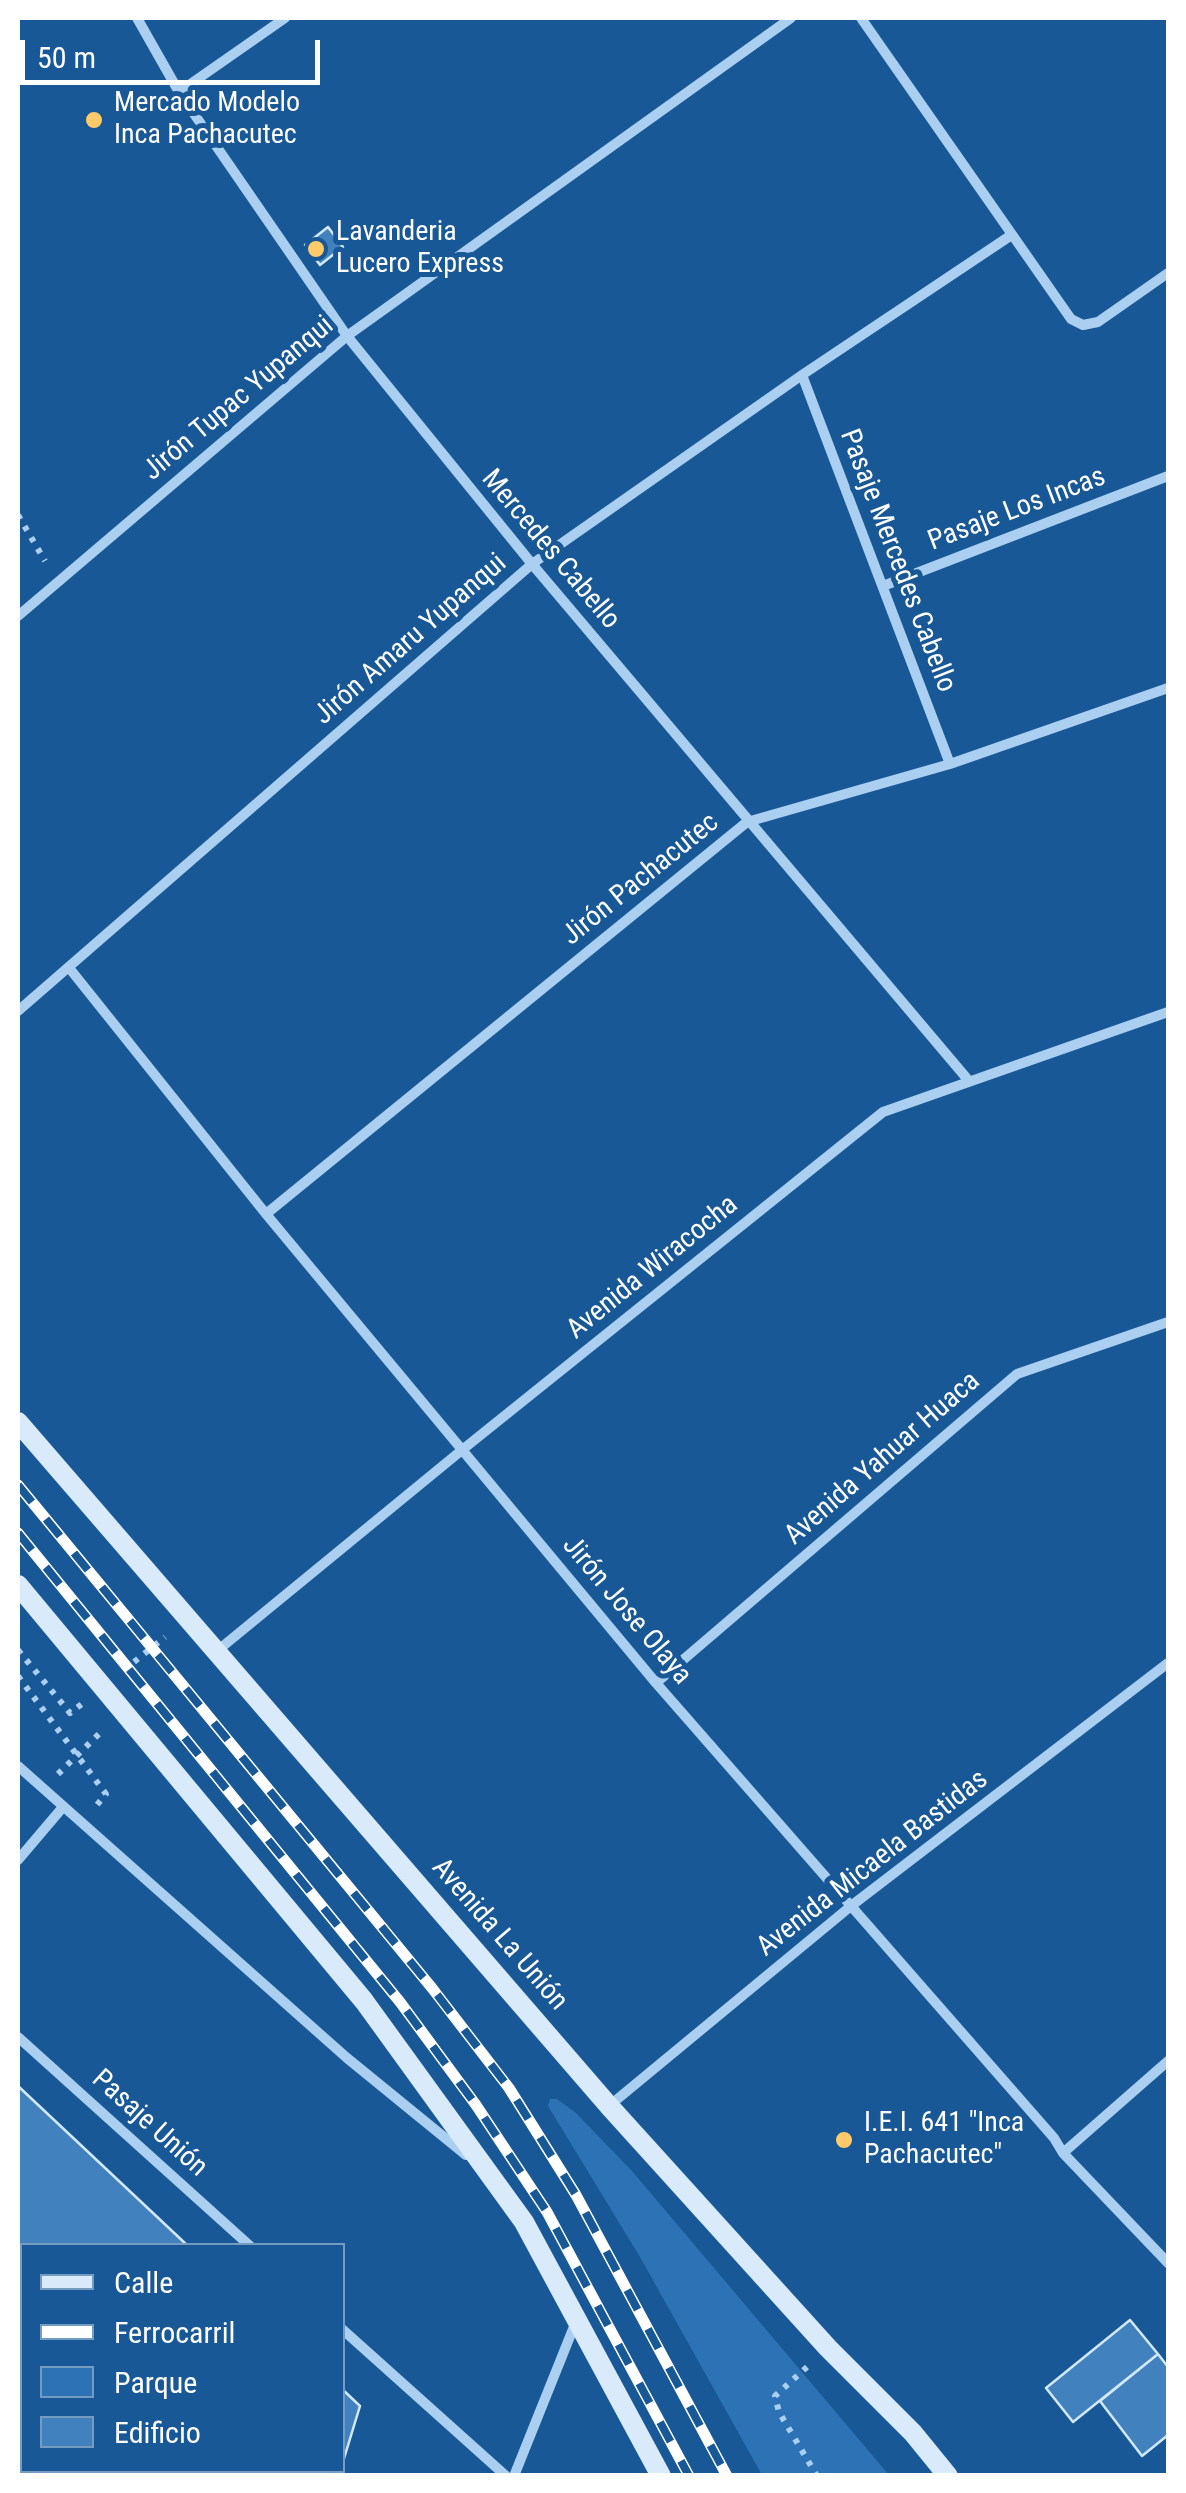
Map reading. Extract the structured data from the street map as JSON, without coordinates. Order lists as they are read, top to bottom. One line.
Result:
{"streets":{"street":["Jirón Tupac Yupanqui","Pasaje Los Incas","Mercedes Cabello","Pasaje Mercedes Cabello","Jirón Amaru Yupanqui","Jirón Pachacutec","Avenida Wiracocha","Avenida Yahuar Huaca","Jirón Jose Olaya","Avenida Micaela Bastidas","Avenida La Unión","Pasaje Unión"]},"crossings":[["Jirón Tupac Yupanqui","Mercedes Cabello"],["Pasaje Los Incas","Pasaje Mercedes Cabello"],["Mercedes Cabello","Jirón Amaru Yupanqui"],["Mercedes Cabello","Jirón Pachacutec"],["Mercedes Cabello","Avenida Wiracocha"],["Pasaje Mercedes Cabello","Jirón Amaru Yupanqui"],["Pasaje Mercedes Cabello","Jirón Pachacutec"],["Jirón Amaru Yupanqui","Jirón Jose Olaya"],["Jirón Pachacutec","Jirón Jose Olaya"],["Avenida Wiracocha","Jirón Jose Olaya"],["Avenida Wiracocha","Avenida La Unión"],["Avenida Yahuar Huaca","Jirón Jose Olaya"],["Jirón Jose Olaya","Avenida Micaela Bastidas"],["Avenida Micaela Bastidas","Avenida La Unión"]],"places":["Mercado Modelo Inca Pachacutec","Lavanderia Lucero Express","I.E.I. 641 \"Inca Pachacutec\""],"legend":["Calle","Ferrocarril","Parque","Edificio"],"scale_bar":"50 m"}
